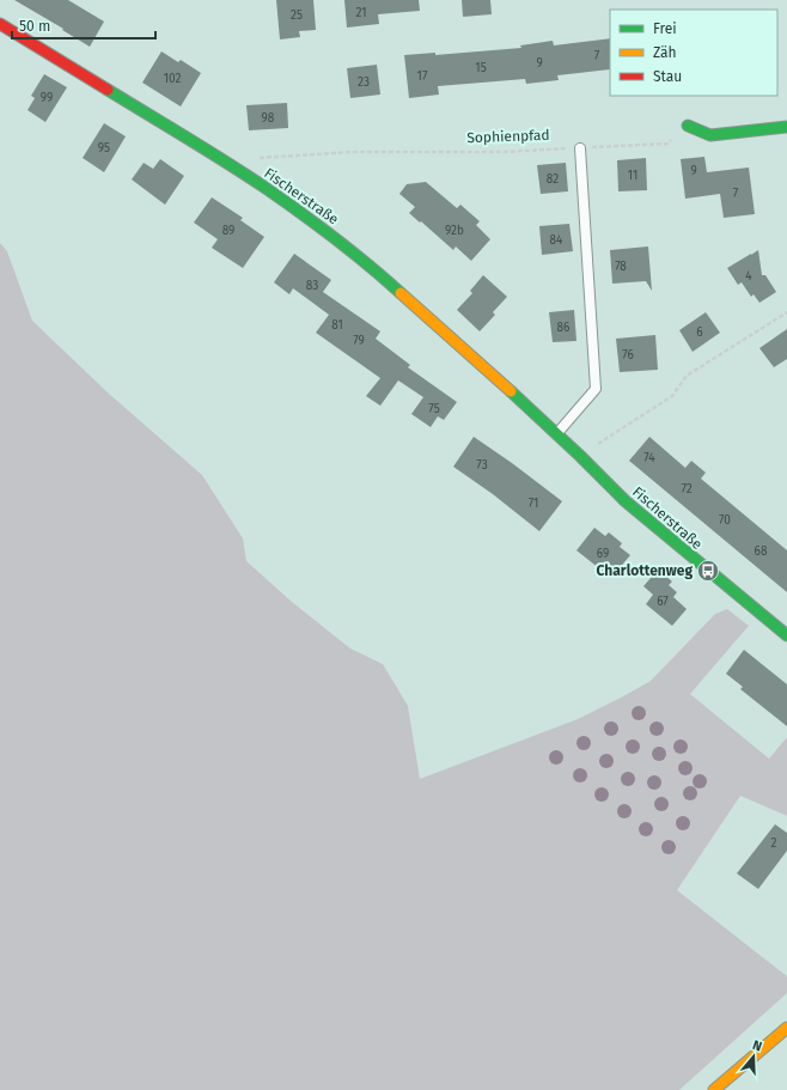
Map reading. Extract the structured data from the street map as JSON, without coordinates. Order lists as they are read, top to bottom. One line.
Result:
{"streets":{"street":["Fischerstraße"],"path":["Sophienpfad"]},"places":{"bus stop":["Charlottenweg"]},"house_numbers":["21","25","7","9","15","17","102","23","99","98","95","9","11","82","7","89","92b","84","78","4","83","81","86","6","79","76","75","74","73","72","71","70","68","69","67","2"],"legend":["Frei","Zäh","Stau"],"scale_bar":"50 m","north":"top"}
